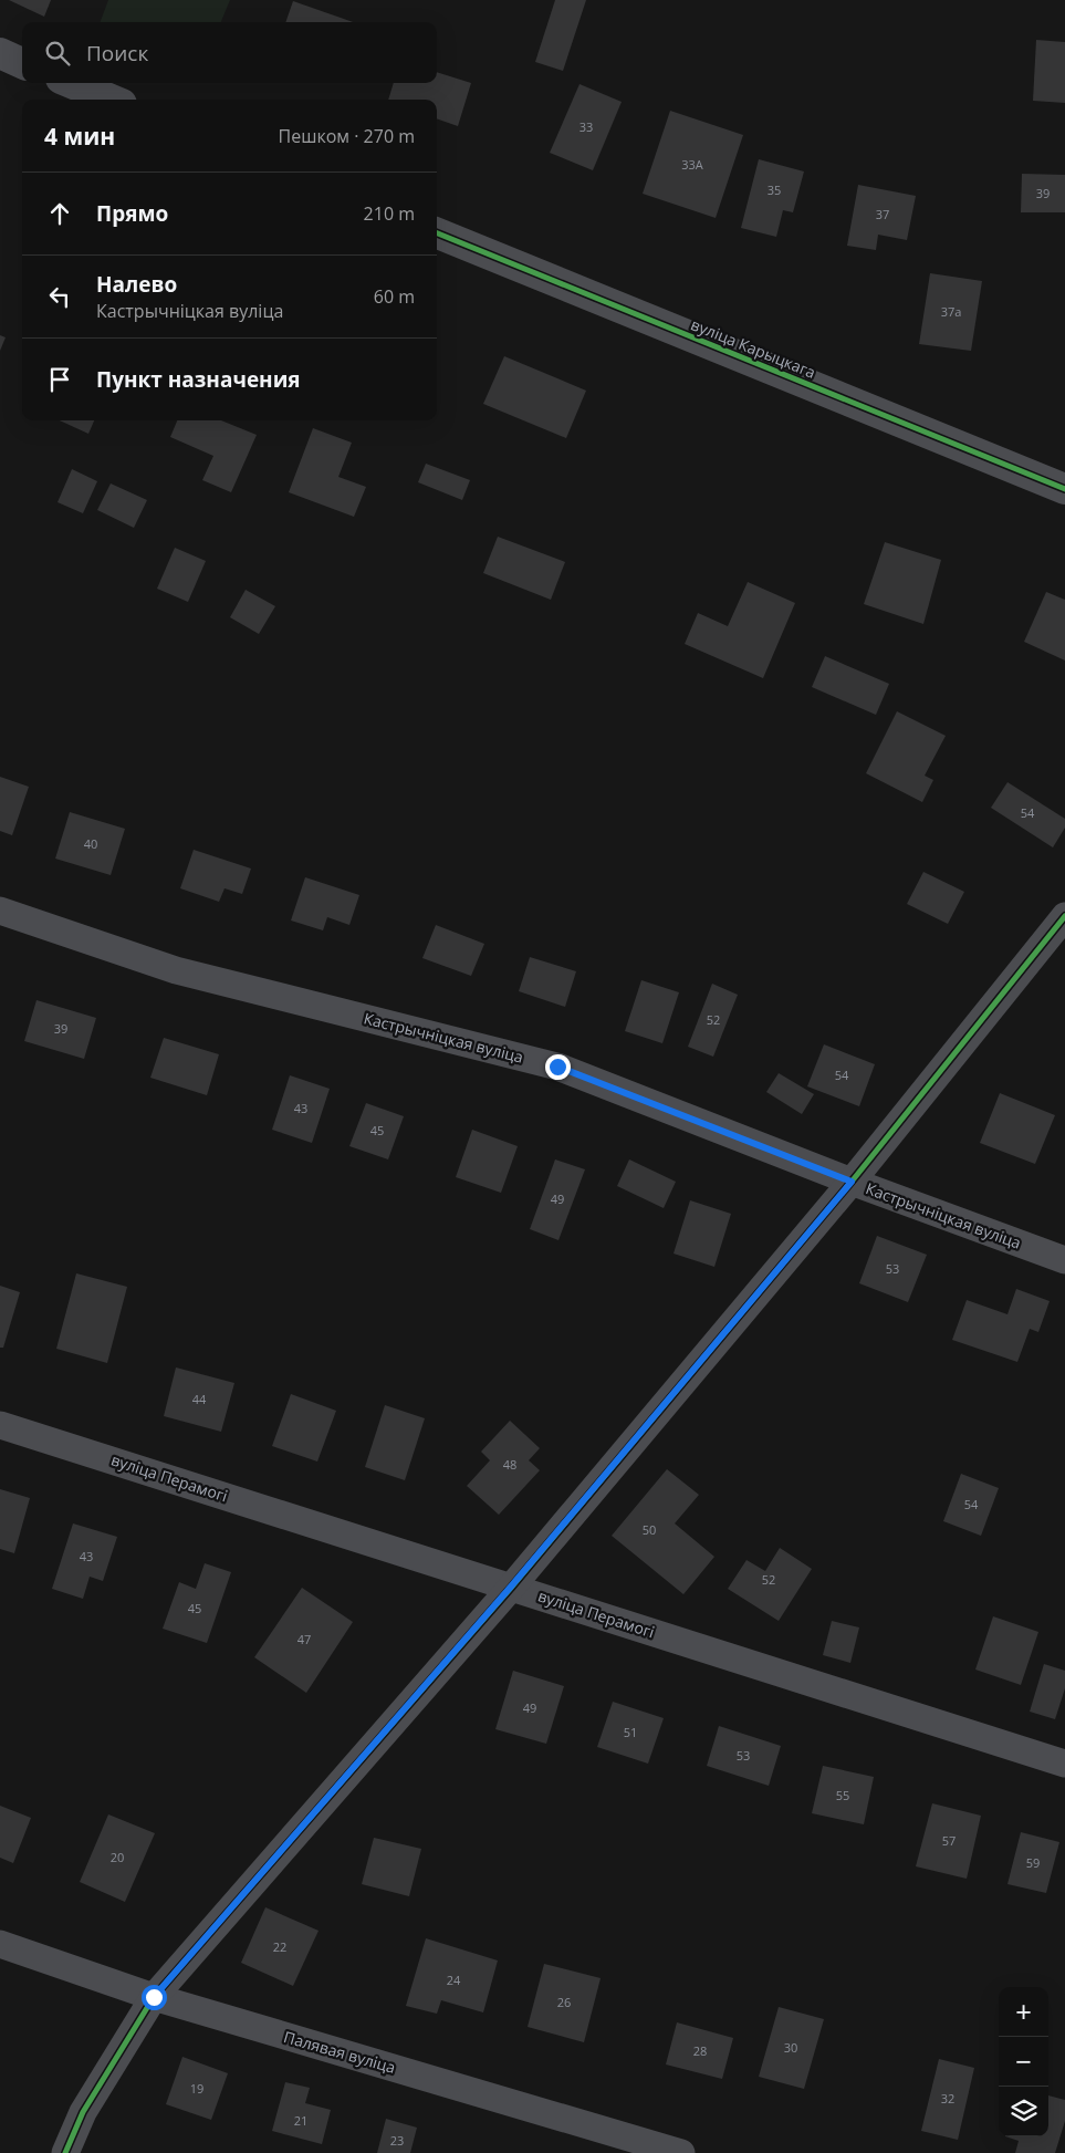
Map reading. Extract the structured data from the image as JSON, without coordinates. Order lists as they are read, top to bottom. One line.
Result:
{"streets":{"street":["вуліца Карыцкага","Кастрычніцкая вуліца","вуліца Перамогі","Палявая вуліца"]},"house_numbers":["33","33А","35","39","37","37а","54","40","52","39","54","43","45","49","53","44","48","54","50","43","52","45","47","49","51","53","55","57","20","59","22","24","26","30","28","19","32","21","23"],"page":{"search":"Поиск","heading":["4 мин","Пешком · 270 m"],"list":[["Прямо","210 m"],["Налево","Кастрычніцкая вуліца","60 m"],"Пункт назначения"],"map_buttons":["+","−"]}}
